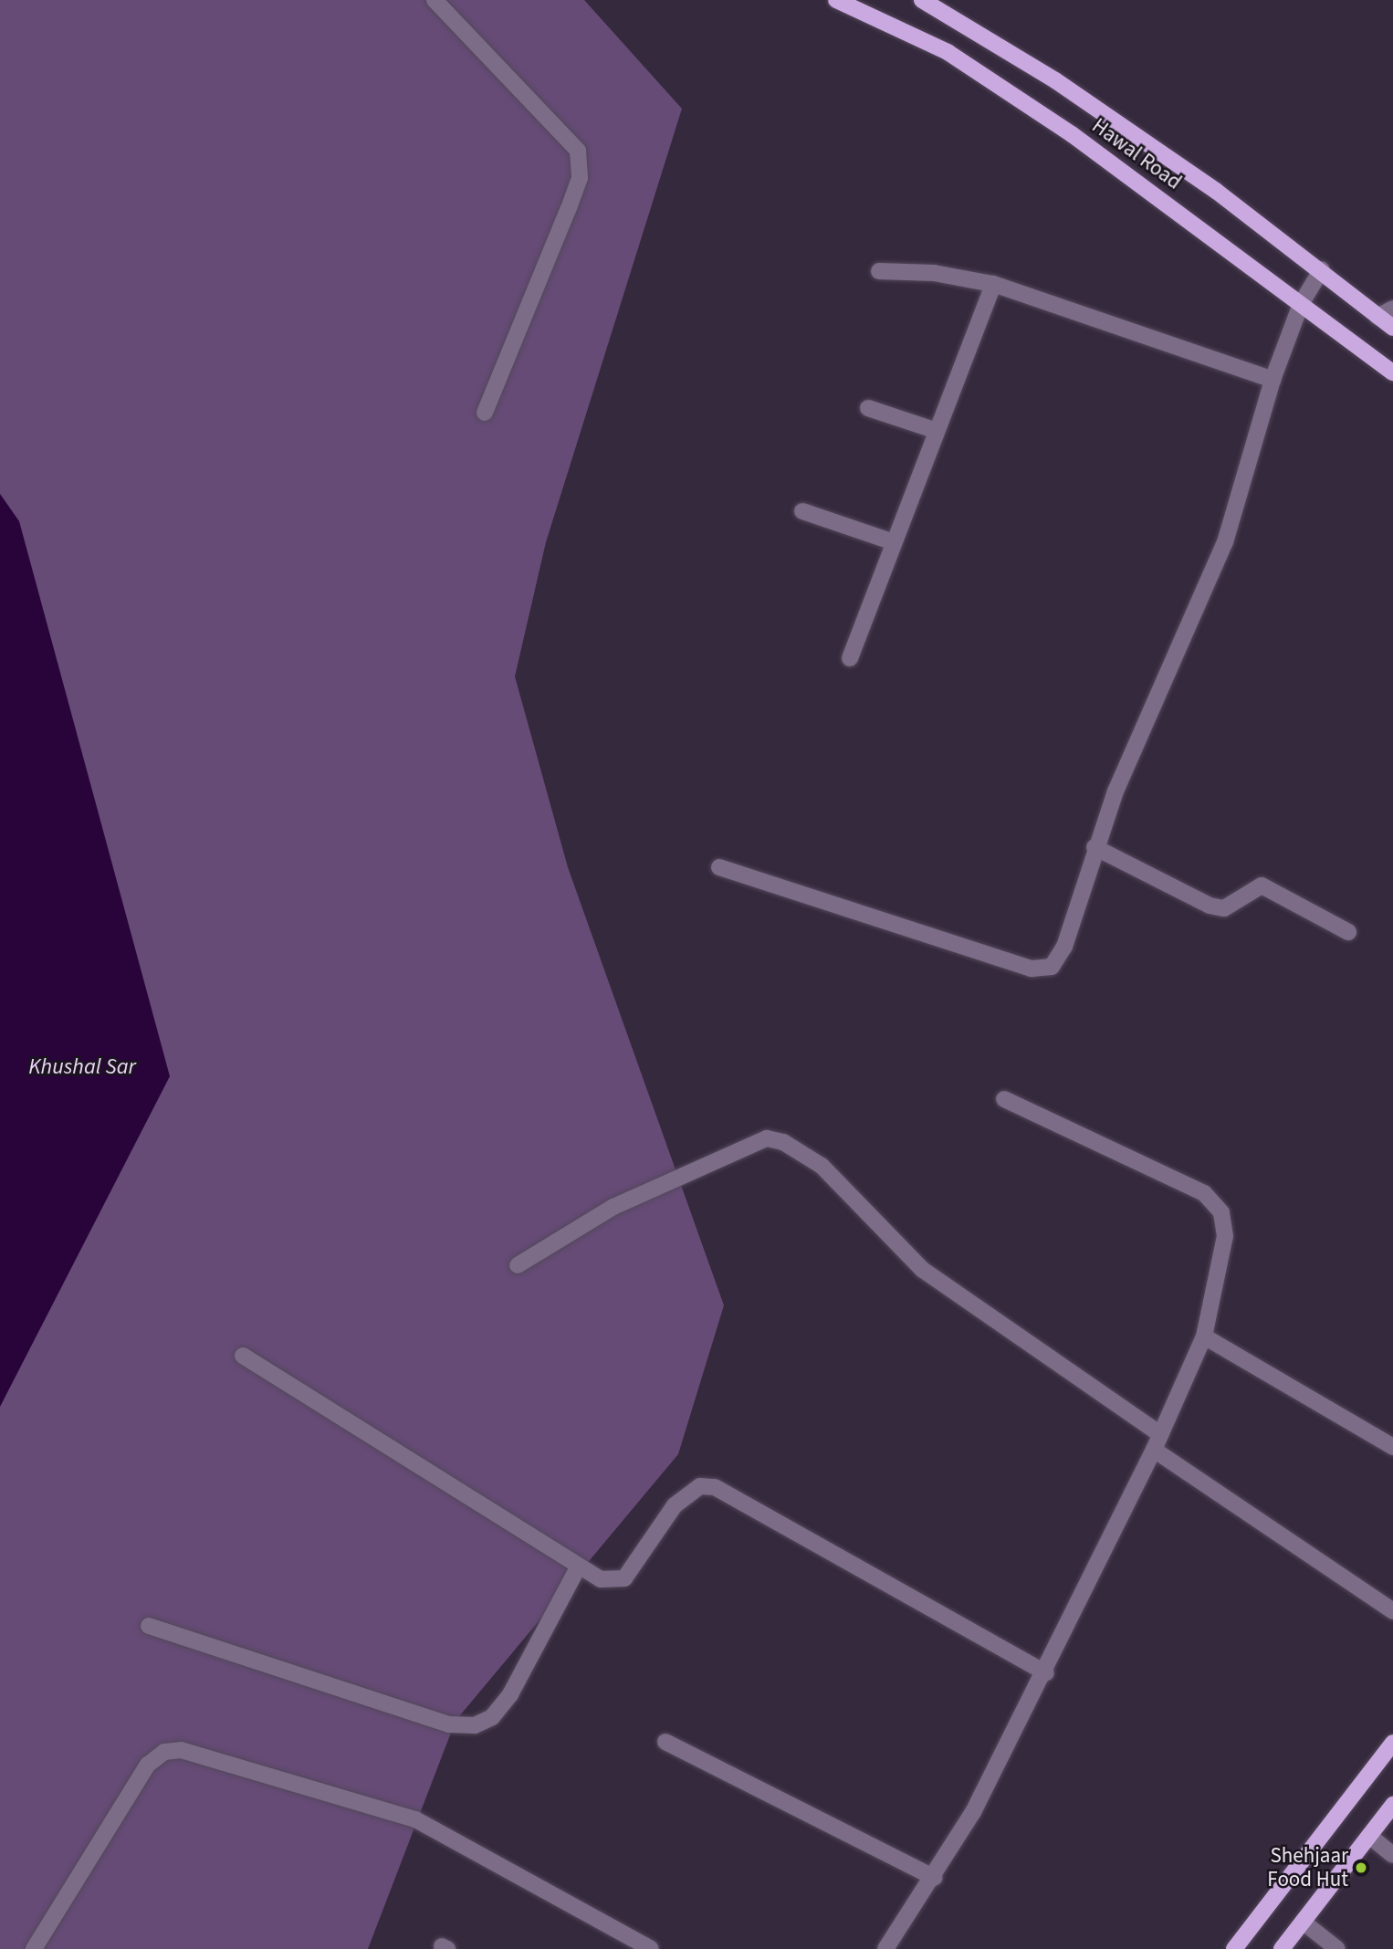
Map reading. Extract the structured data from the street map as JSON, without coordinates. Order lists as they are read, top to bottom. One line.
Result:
{"streets":{"main road":["Hawal Road"]},"water":["Khushal Sar"],"places":["Shehjaar Food Hut"]}
